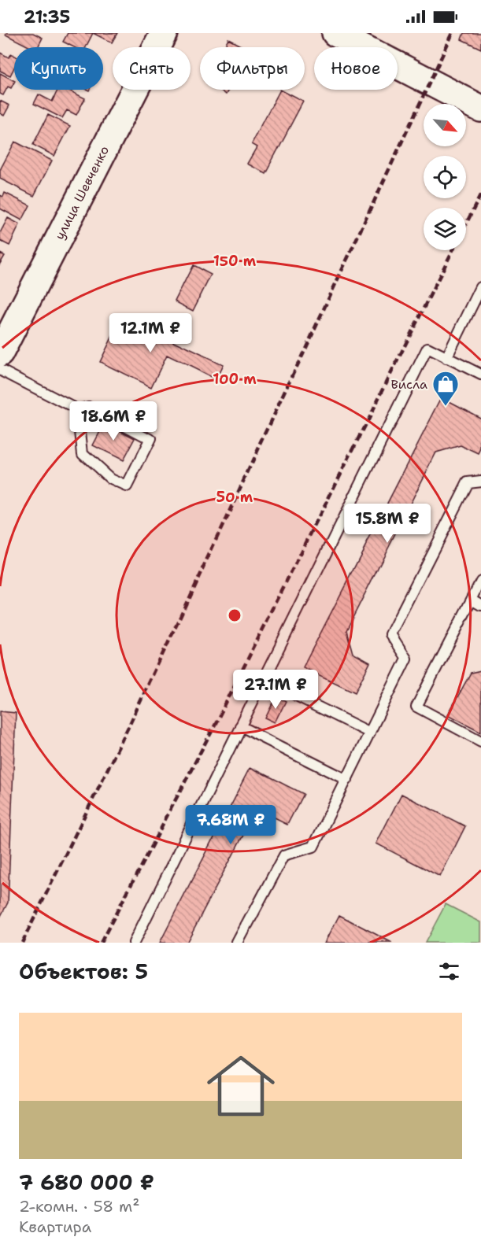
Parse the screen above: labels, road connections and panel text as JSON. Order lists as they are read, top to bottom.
{
  "streets": {
    "main road": ["улица Шевченко"]
  },
  "places": {
    "shop": ["Висла"]
  },
  "north": "bottom right",
  "page": {
    "status": "21:35",
    "chip": [
      "Купить",
      "Снять",
      "Фильтры",
      "Новое"
    ],
    "price": [
      "12.1M ₽",
      "18.6M ₽",
      "15.8M ₽",
      "27.1M ₽",
      "7.68M ₽"
    ],
    "heading": "Объектов: 5",
    "list": [
      {
        "name": "7 680 000 ₽",
        "note": "2-комн. · 58 m² · Квартира"
      }
    ]
  },
  "rings": ["150 m", "100 m", "50 m"]
}
